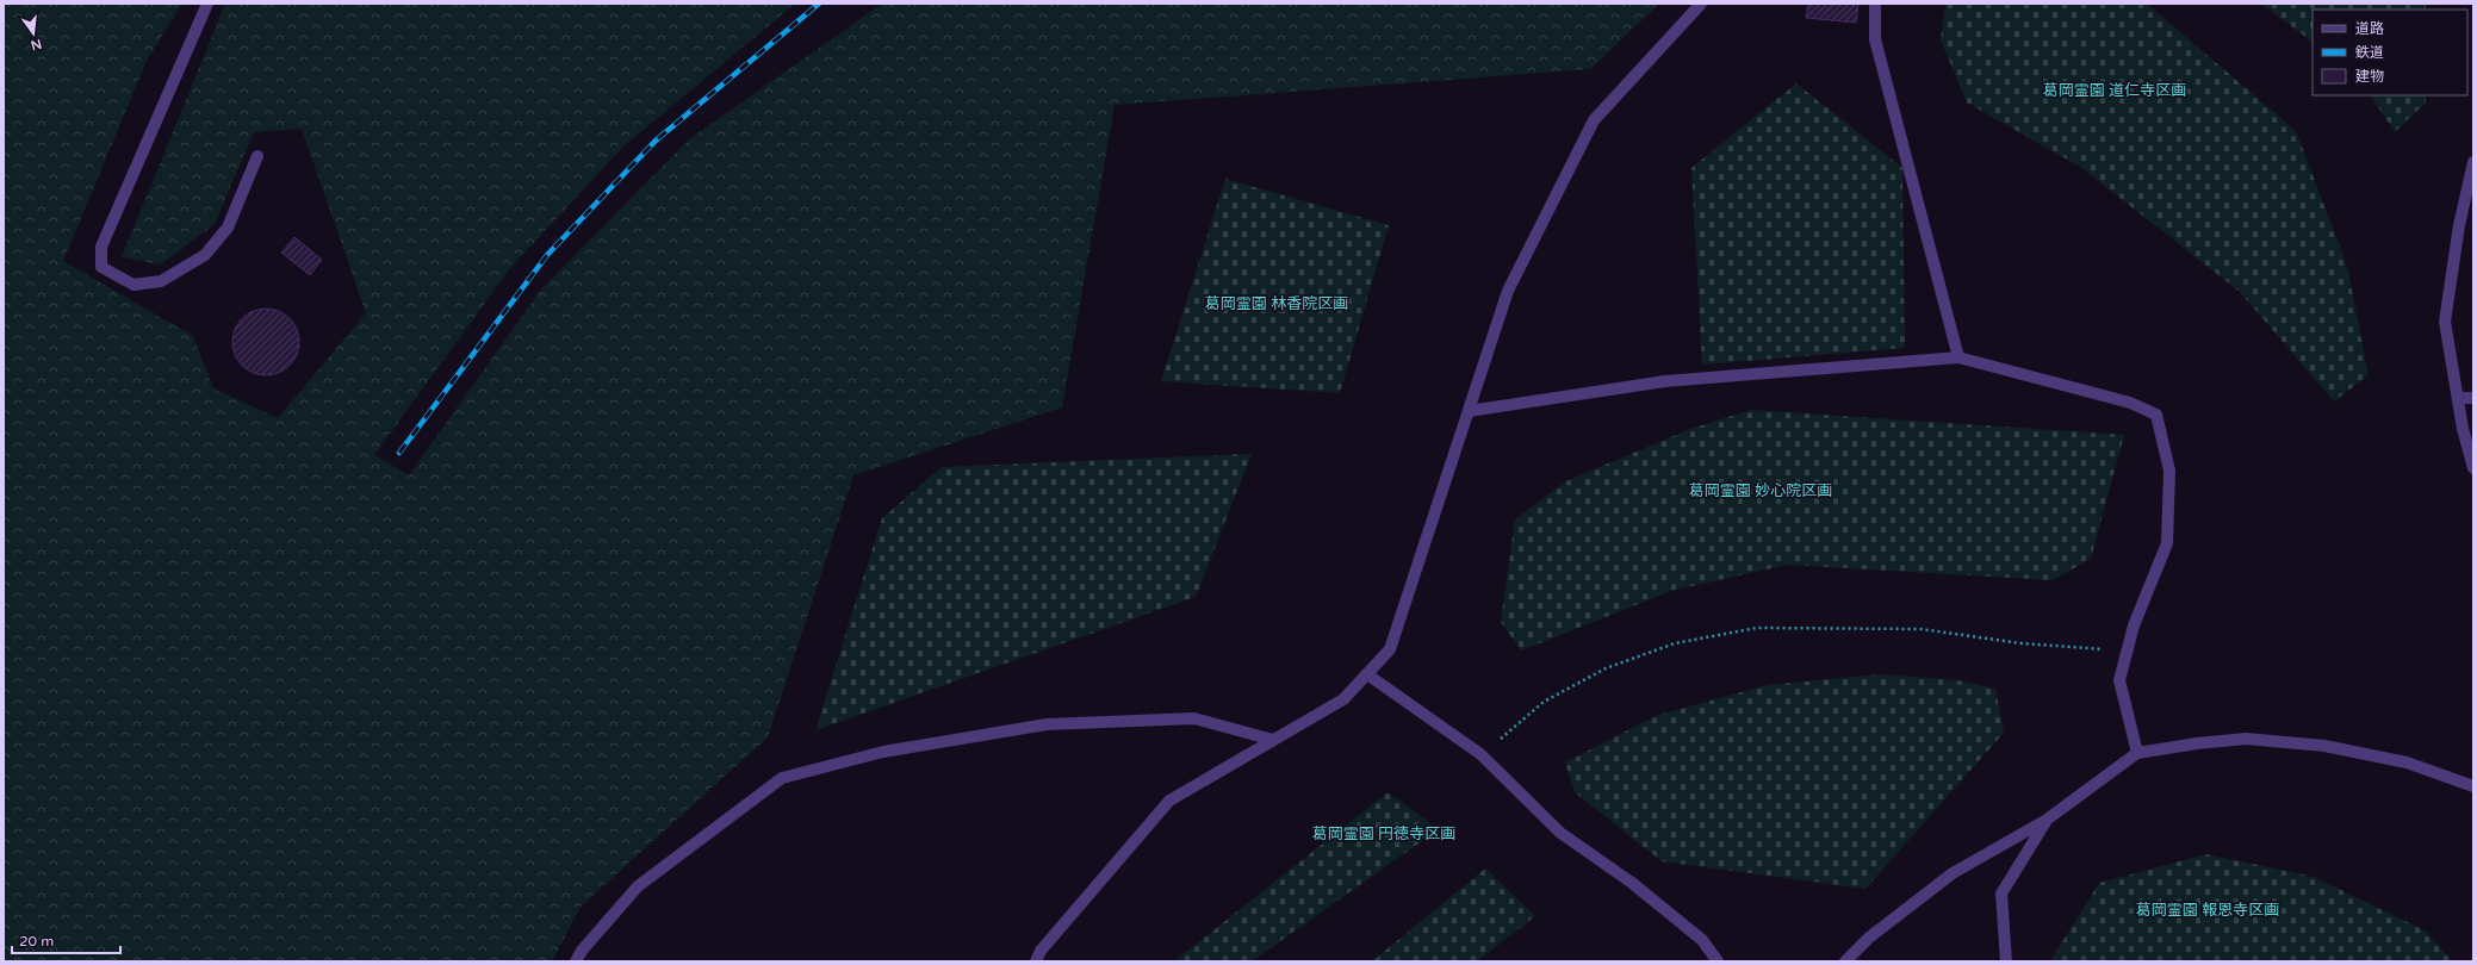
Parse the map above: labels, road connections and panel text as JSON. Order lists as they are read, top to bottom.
{
  "parks": [
    "葛岡霊園 道仁寺区画",
    "葛岡霊園 林香院区画",
    "葛岡霊園 妙心院区画",
    "葛岡霊園 円徳寺区画",
    "葛岡霊園 報恩寺区画"
  ],
  "legend": ["道路", "鉄道", "建物"],
  "scale_bar": "20 m",
  "north": "bottom"
}
